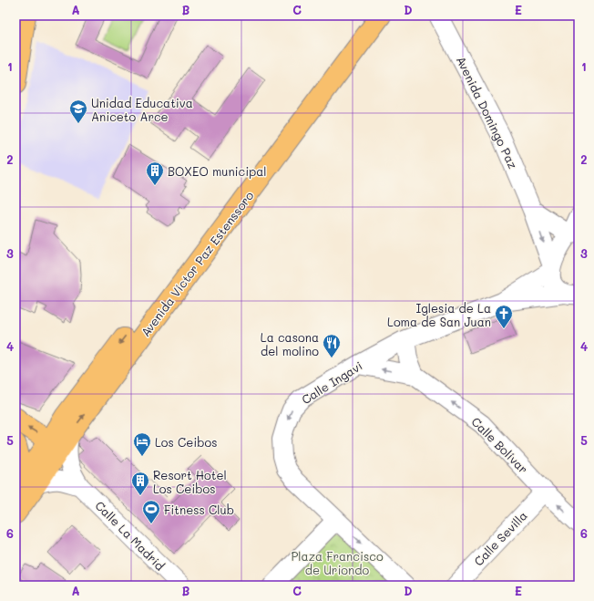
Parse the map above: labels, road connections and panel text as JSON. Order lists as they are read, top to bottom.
{
  "streets": {
    "main road": ["Avenida Víctor Paz Estenssoro"],
    "street": [
      "Avenida Domingo Paz",
      "Calle Ingavi",
      "Calle Bolívar",
      "Calle La Madrid",
      "Calle Sevilla"
    ]
  },
  "crossings": [
    ["Avenida Domingo Paz", "Calle Ingavi"],
    ["Avenida Víctor Paz Estenssoro", "Calle La Madrid"],
    ["Calle Bolívar", "Calle Sevilla"]
  ],
  "one_way": ["Calle Bolívar"],
  "parks": ["Plaza Francisco de Uriondo"],
  "places": {
    "school or university": ["Unidad Educativa Aniceto Arce"],
    "building": ["BOXEO municipal", "Resort Hotel Los Ceibos"],
    "church": ["Iglesia de La Loma de San Juan"],
    "restaurant": ["La casona del molino"],
    "hotel": ["Los Ceibos"],
    "sports": ["Fitness Club"]
  },
  "grid": {
    "columns": [
      "A",
      "B",
      "C",
      "D",
      "E"
    ],
    "rows": [
      "1",
      "2",
      "3",
      "4",
      "5",
      "6"
    ]
  }
}
